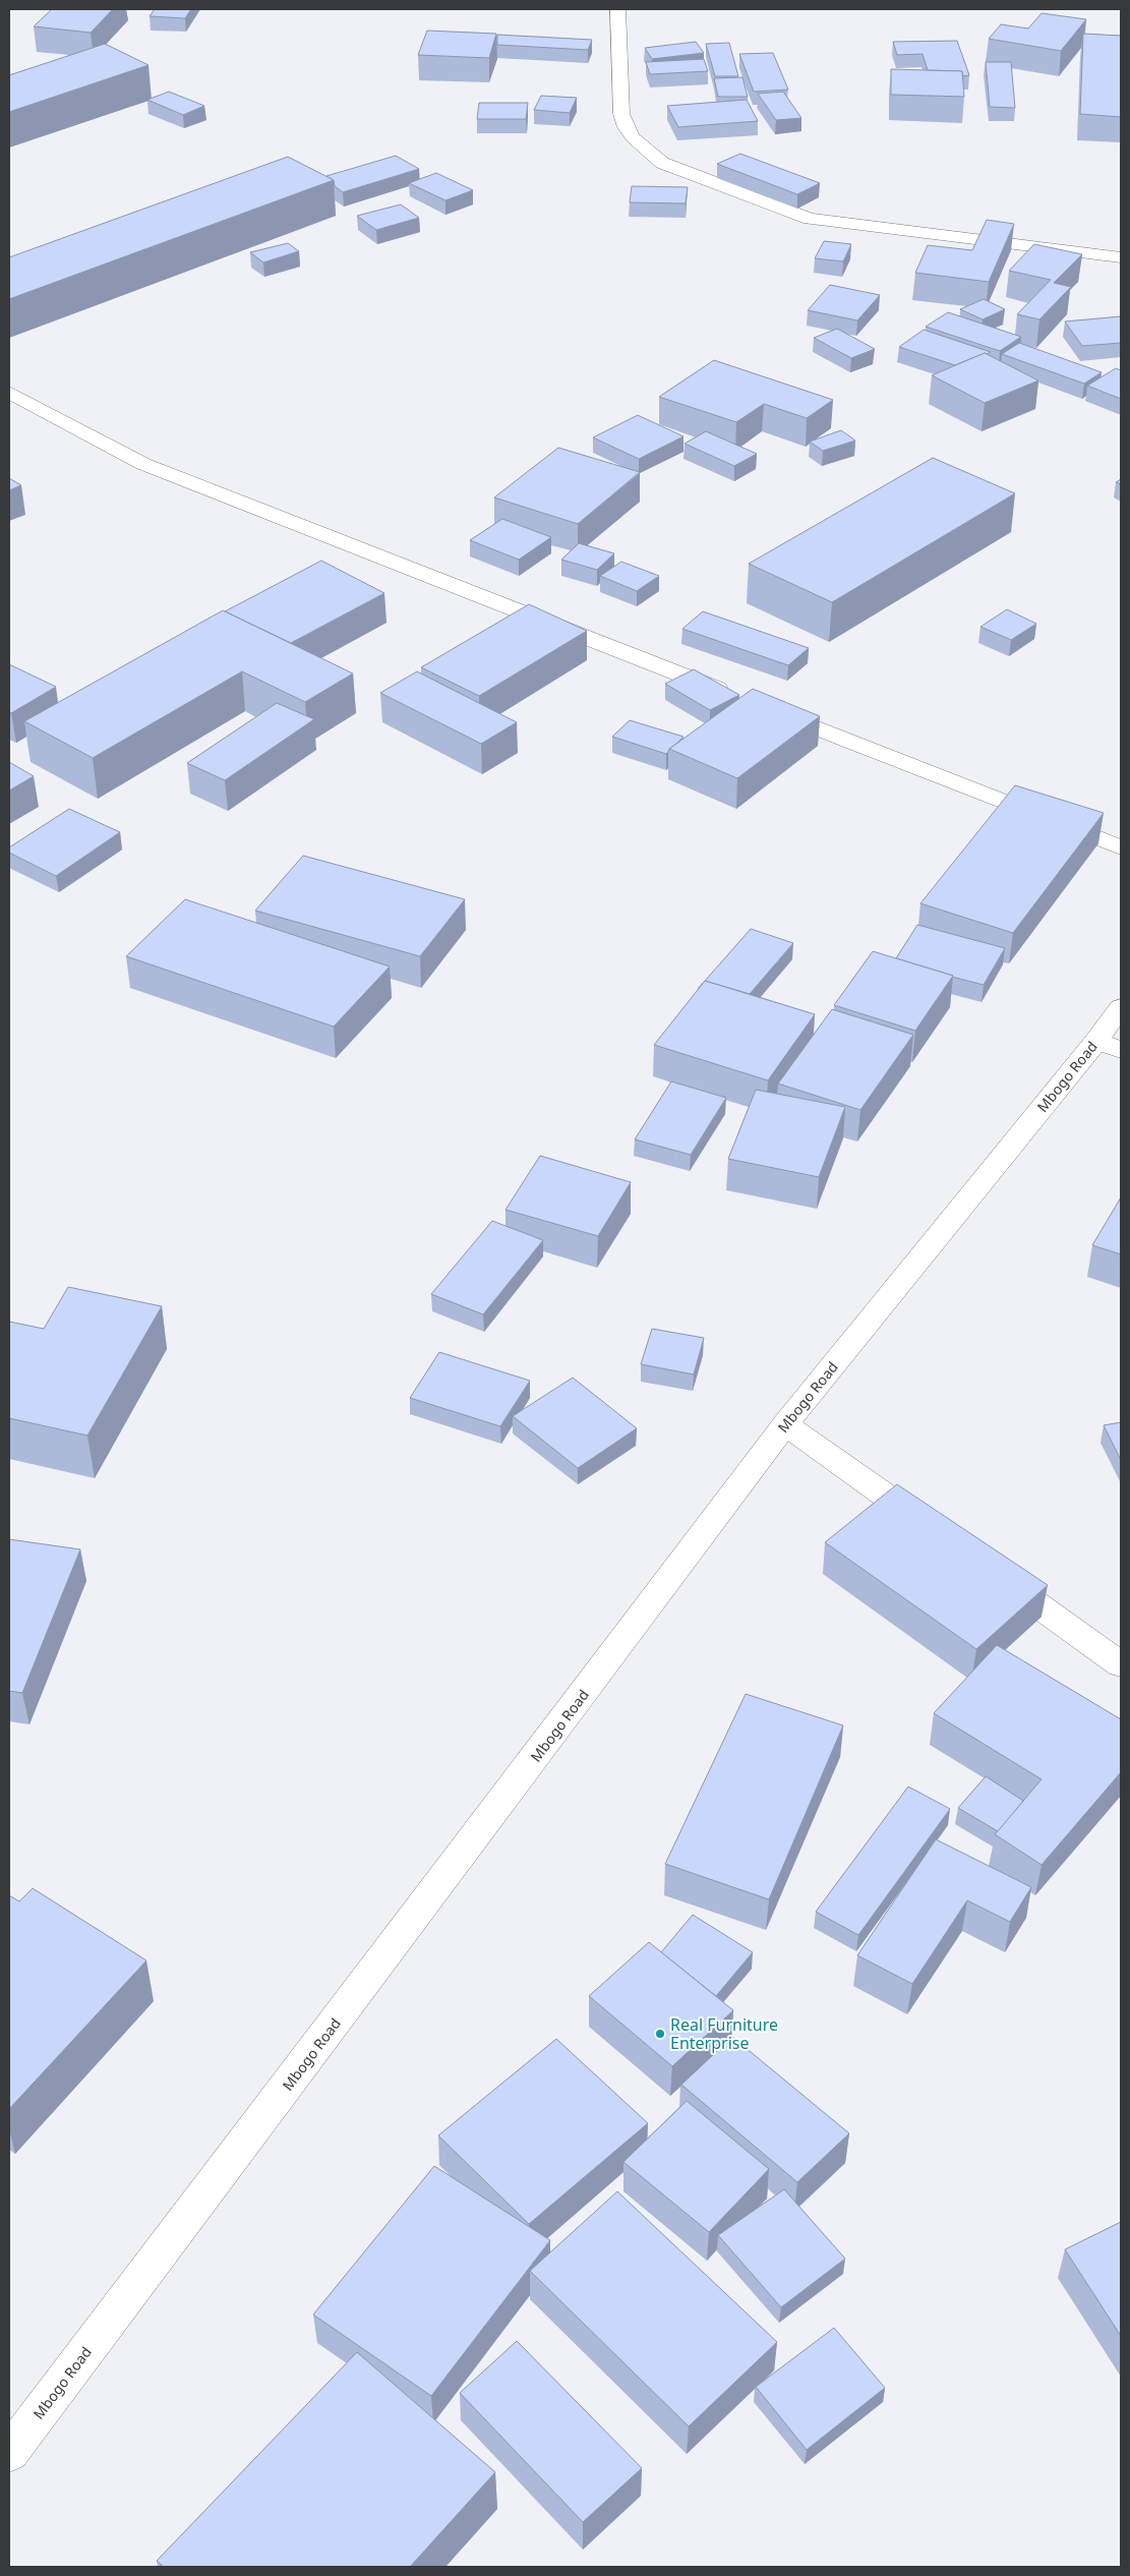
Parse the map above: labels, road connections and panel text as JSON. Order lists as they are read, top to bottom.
{
  "streets": {
    "street": ["Mbogo Road"]
  },
  "places": ["Real Furniture Enterprise"]
}
